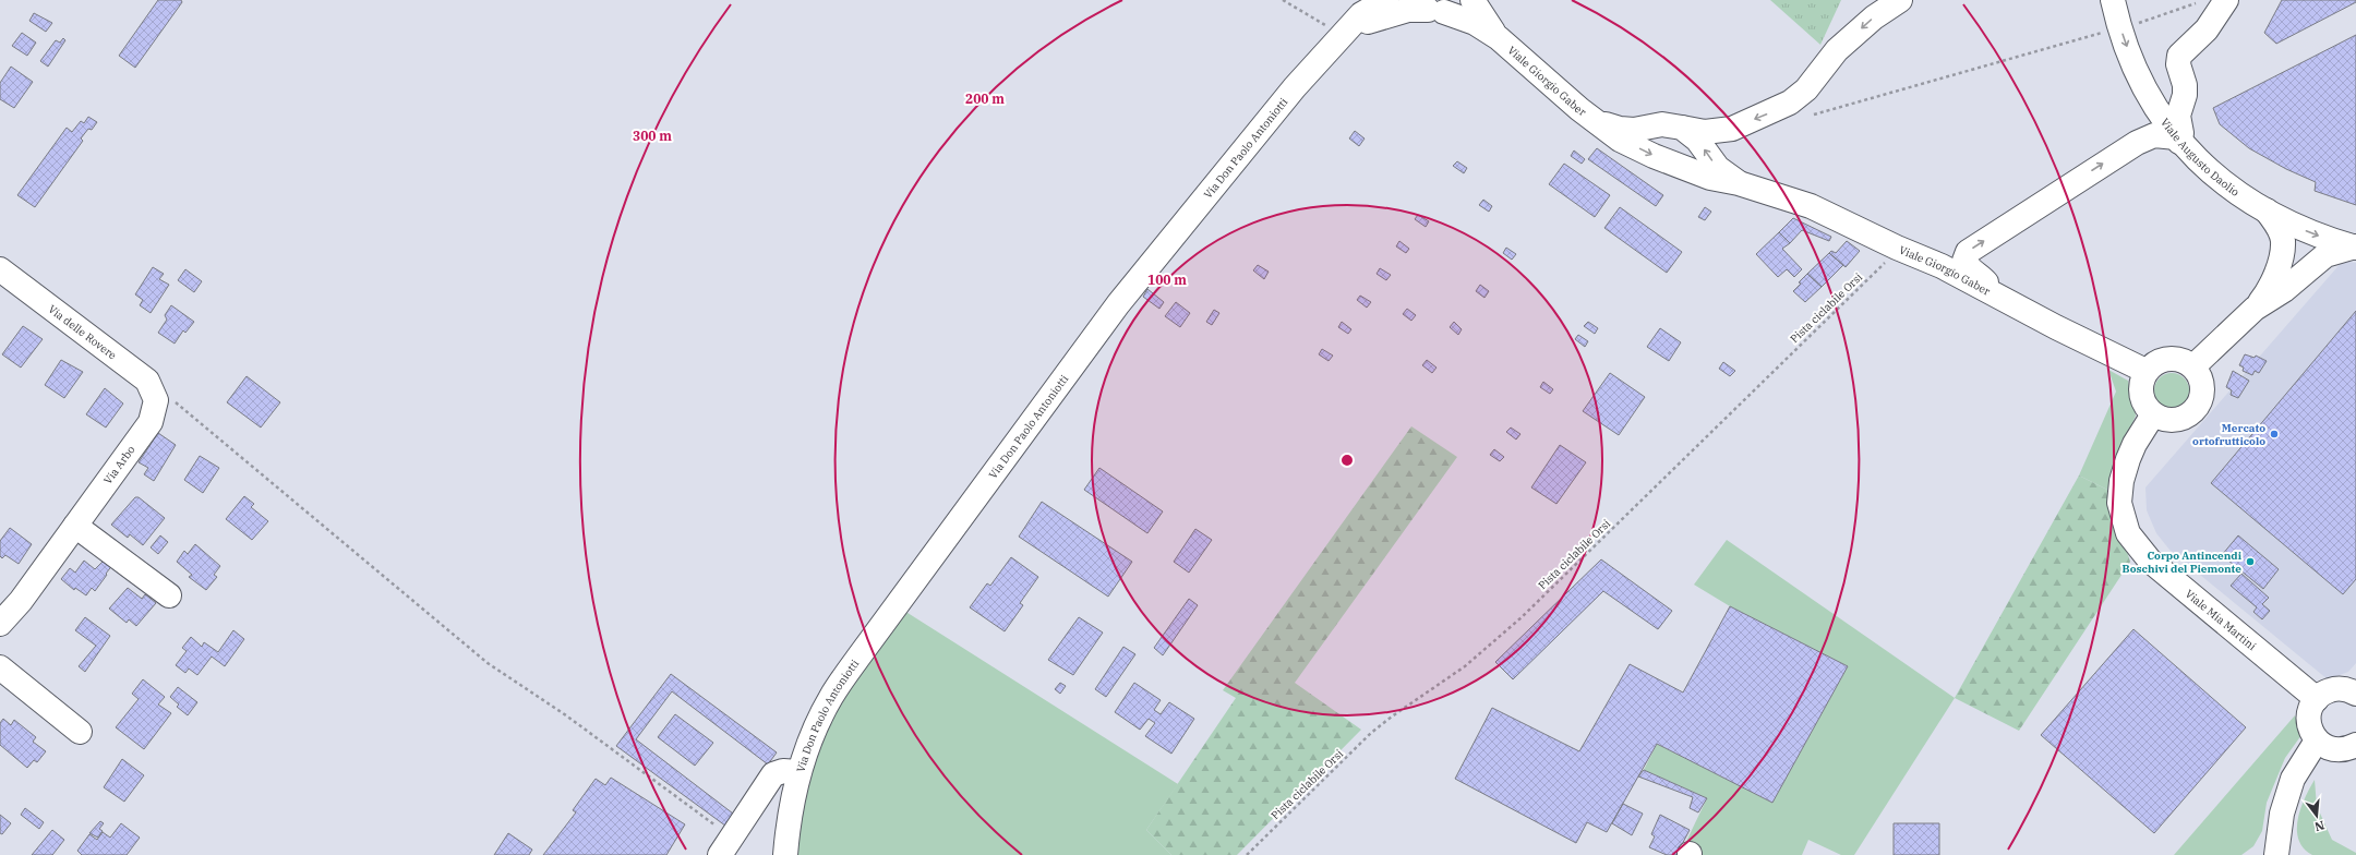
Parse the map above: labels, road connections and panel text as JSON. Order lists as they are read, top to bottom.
{
  "streets": {
    "street": [
      "Viale Giorgio Gaber",
      "Via Don Paolo Antoniotti",
      "Viale Augusto Daolio",
      "Via delle Rovere",
      "Via Arbo",
      "Viale Mia Martini"
    ],
    "path": ["Pista ciclabile Orsi"]
  },
  "crossings": [
    ["Viale Giorgio Gaber", "Via Don Paolo Antoniotti"],
    ["Viale Giorgio Gaber", "Pista ciclabile Orsi"],
    ["Viale Giorgio Gaber", "Viale Mia Martini"],
    ["Via delle Rovere", "Via Arbo"]
  ],
  "one_way": ["Viale Augusto Daolio"],
  "places": ["Mercato ortofrutticolo", "Corpo Antincendi Boschivi del Piemonte"],
  "north": "bottom",
  "rings": ["200 m", "300 m", "100 m"]
}
